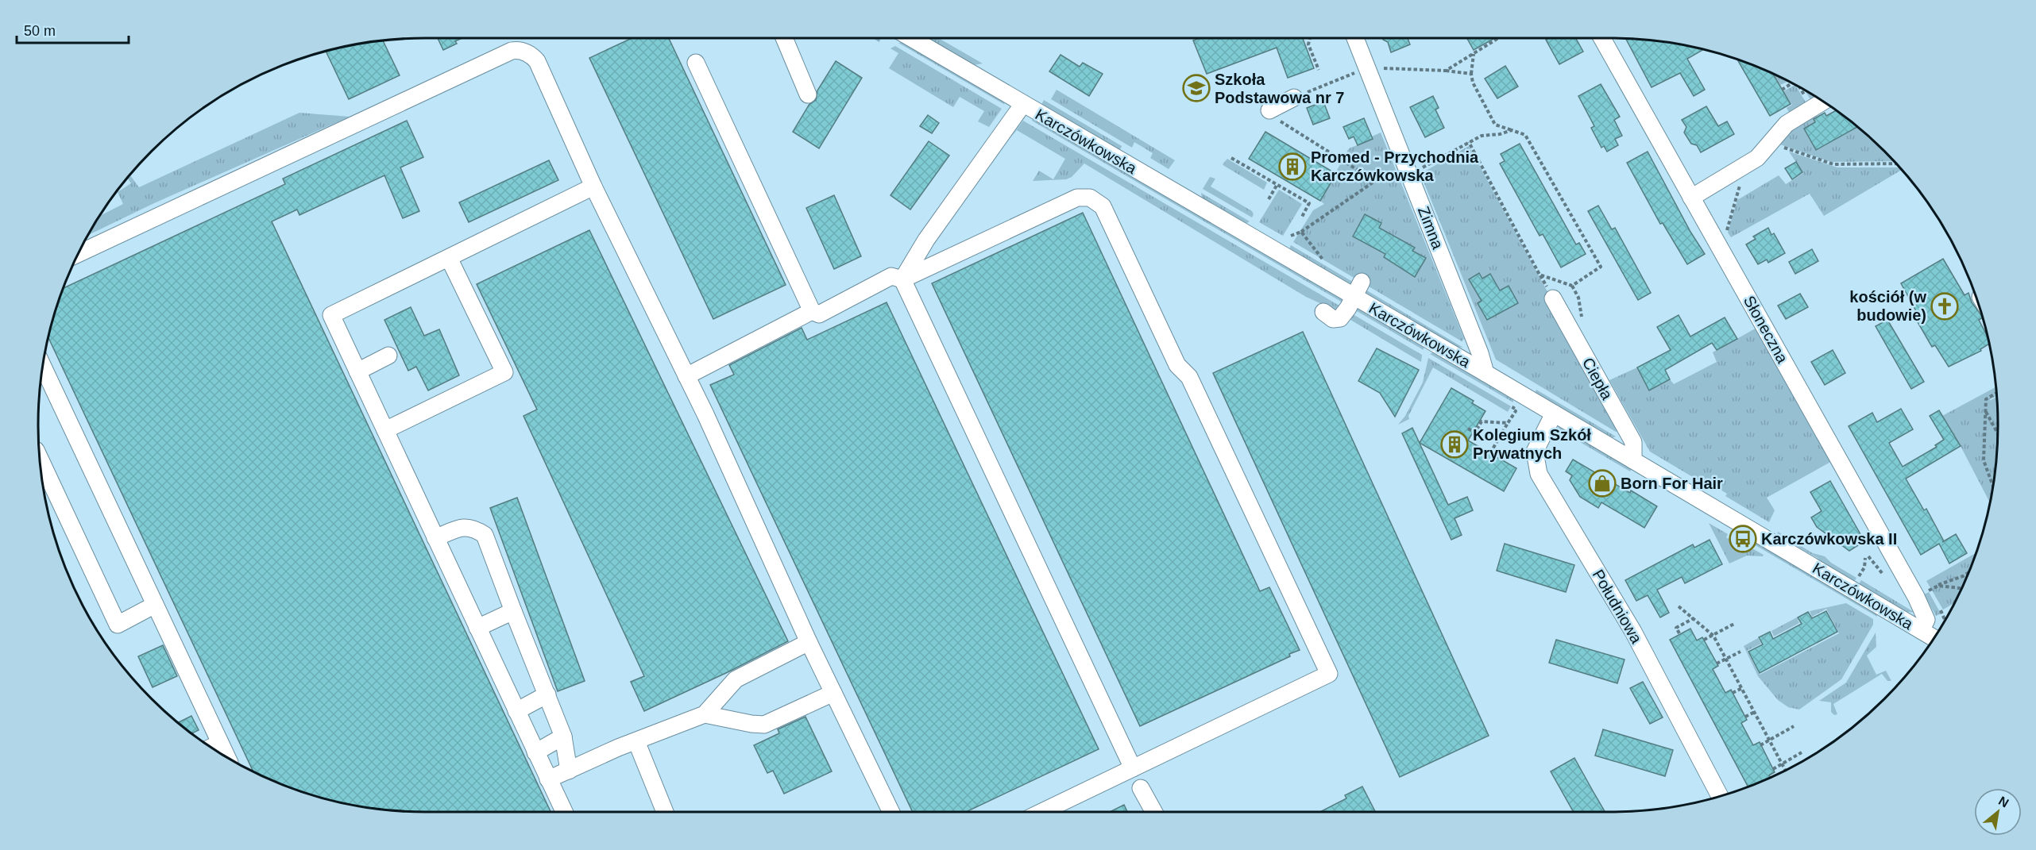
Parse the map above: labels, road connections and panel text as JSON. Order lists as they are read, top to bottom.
{
  "streets": {
    "street": [
      "Karczówkowska",
      "Zimna",
      "Słoneczna",
      "Ciepła",
      "Południowa"
    ]
  },
  "crossings": [
    ["Karczówkowska", "Zimna"],
    ["Karczówkowska", "Słoneczna"],
    ["Karczówkowska", "Ciepła"],
    ["Karczówkowska", "Południowa"]
  ],
  "places": {
    "school or university": ["Szkoła Podstawowa nr 7"],
    "building": ["Promed - Przychodnia Karczówkowska", "Kolegium Szkół Prywatnych"],
    "church": ["kościół (w budowie)"],
    "shop": ["Born For Hair"],
    "bus stop": ["Karczówkowska II"]
  },
  "scale_bar": "50 m",
  "north": "top right"
}
